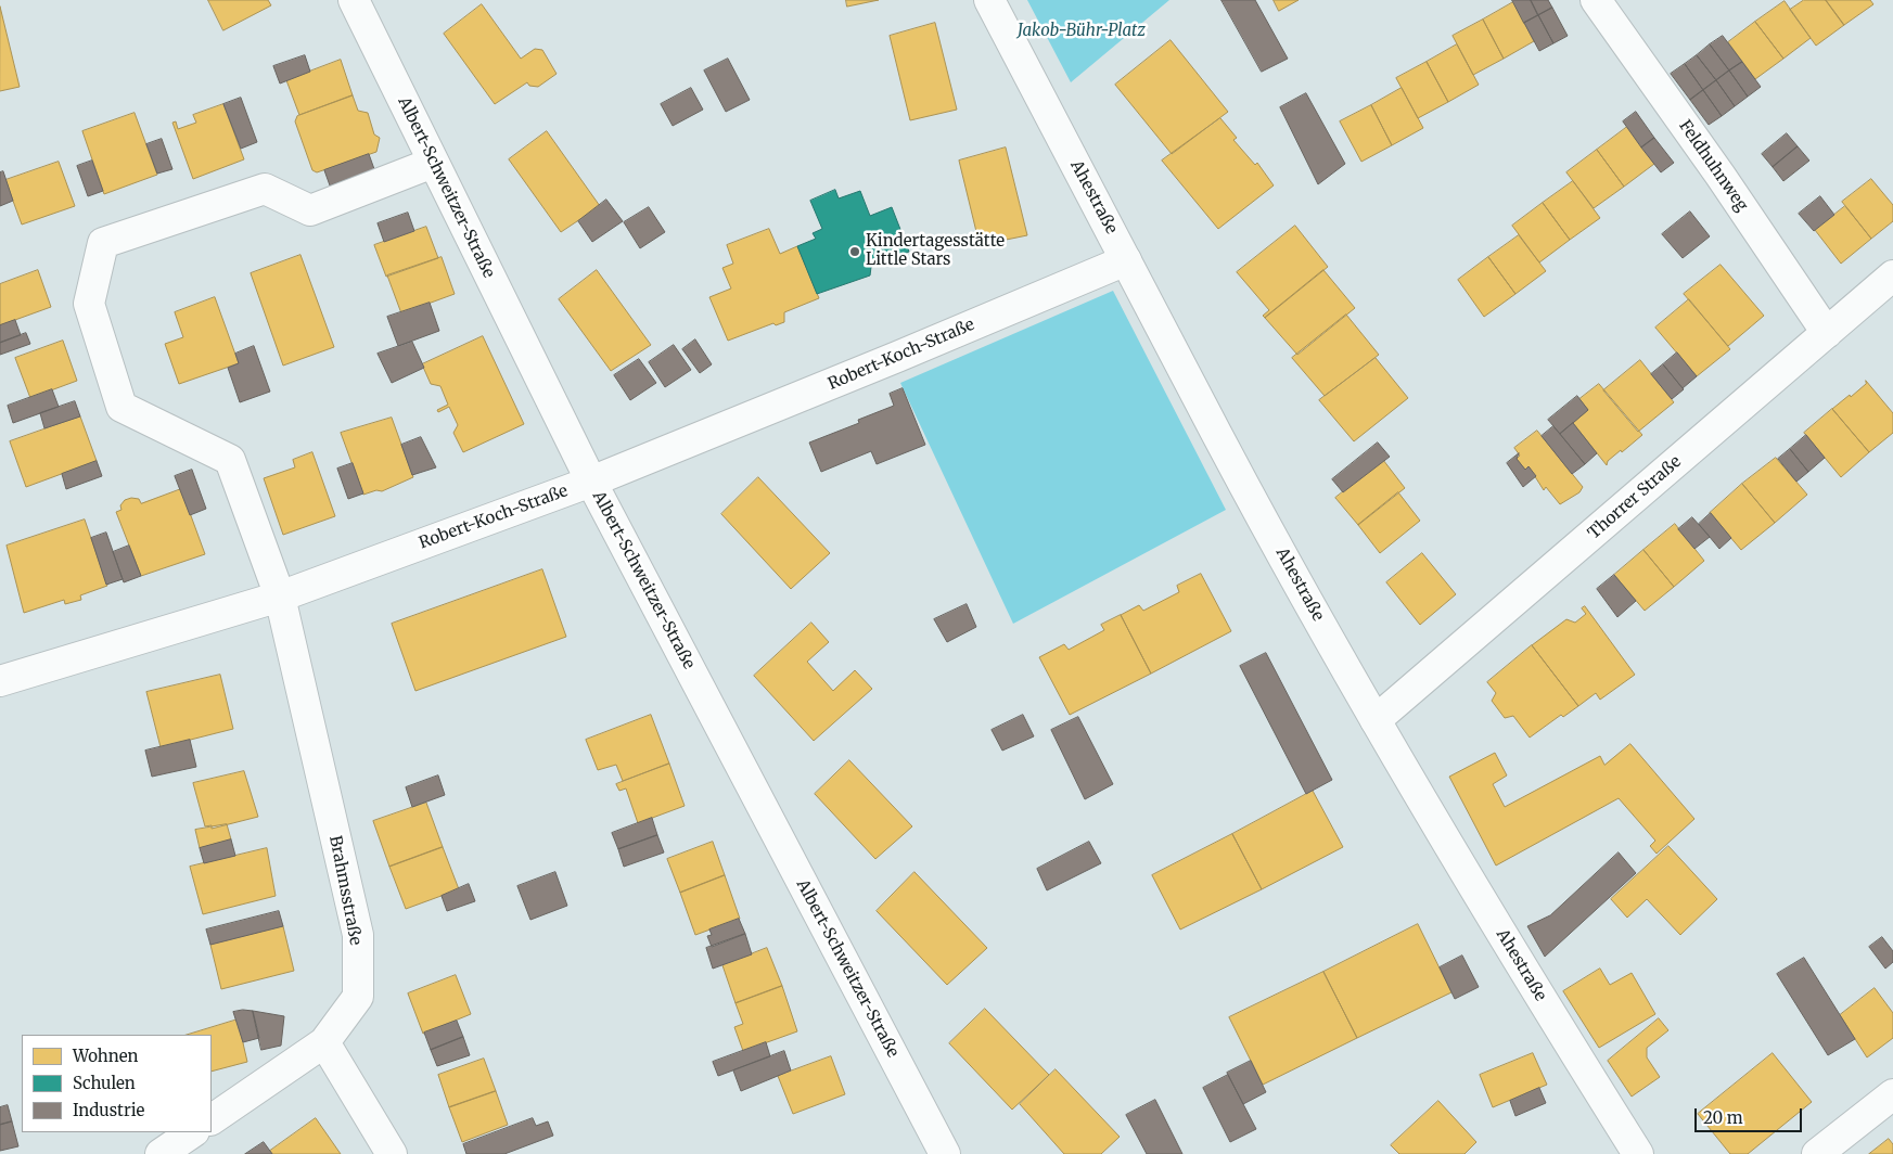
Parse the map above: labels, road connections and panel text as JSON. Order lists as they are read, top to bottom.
{
  "streets": {
    "street": [
      "Feldhuhnweg",
      "Albert-Schweitzer-Straße",
      "Ahestraße",
      "Robert-Koch-Straße",
      "Thorrer Straße",
      "Brahmsstraße"
    ]
  },
  "crossings": [
    ["Feldhuhnweg", "Thorrer Straße"],
    ["Albert-Schweitzer-Straße", "Robert-Koch-Straße"],
    ["Albert-Schweitzer-Straße", "Brahmsstraße"],
    ["Ahestraße", "Robert-Koch-Straße"],
    ["Ahestraße", "Thorrer Straße"],
    ["Robert-Koch-Straße", "Brahmsstraße"]
  ],
  "parks": ["Jakob-Bühr-Platz"],
  "places": ["Kindertagesstätte Little Stars"],
  "legend": ["Wohnen", "Schulen", "Industrie"],
  "scale_bar": "20 m"
}
